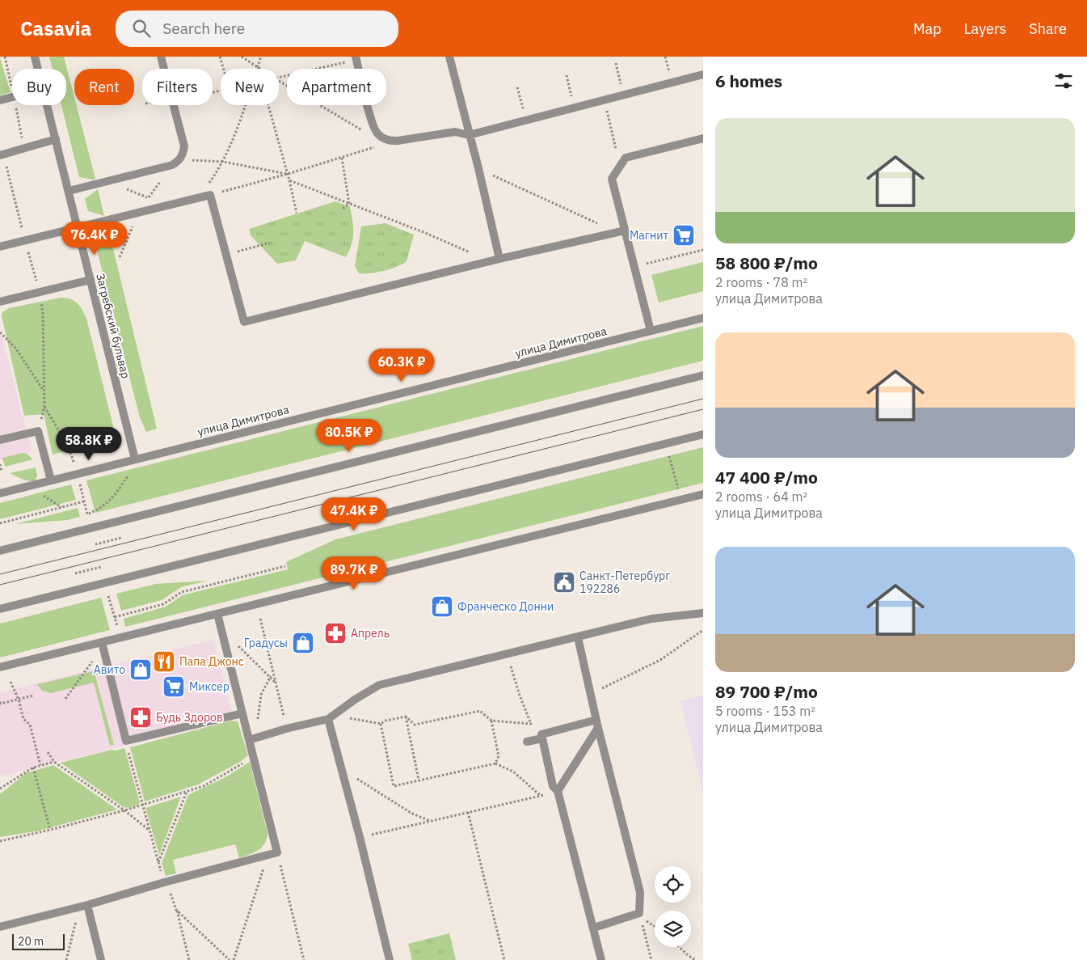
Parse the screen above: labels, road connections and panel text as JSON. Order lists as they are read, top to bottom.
{
  "streets": {
    "street": ["Загребский бульвар", "улица Димитрова"]
  },
  "crossings": [
    ["Загребский бульвар", "улица Димитрова"]
  ],
  "places": {
    "supermarket": ["Магнит", "Миксер"],
    "public building": ["Санкт-Петербург 192286"],
    "shop": ["Франческо Донни", "Градусы", "Авито"],
    "pharmacy": ["Апрель", "Будь Здоров"],
    "restaurant": ["Папа Джонс"]
  },
  "scale_bar": "20 m",
  "page": {
    "header": "Casavia",
    "search": "Search here",
    "nav": ["Map", "Layers", "Share"],
    "heading": "6 homes",
    "chip": [
      "Buy",
      "Rent",
      "Filters",
      "New",
      "Apartment"
    ],
    "list": [
      {
        "name": "58 800 ₽/mo",
        "note": "2 rooms · 78 m² · улица Димитрова"
      },
      {
        "name": "47 400 ₽/mo",
        "note": "2 rooms · 64 m² · улица Димитрова"
      },
      {
        "name": "89 700 ₽/mo",
        "note": "5 rooms · 153 m² · улица Димитрова"
      }
    ],
    "price": [
      "76.4K ₽",
      "60.3K ₽",
      "80.5K ₽",
      "58.8K ₽",
      "47.4K ₽",
      "89.7K ₽"
    ],
    "scale": "20 m"
  }
}
